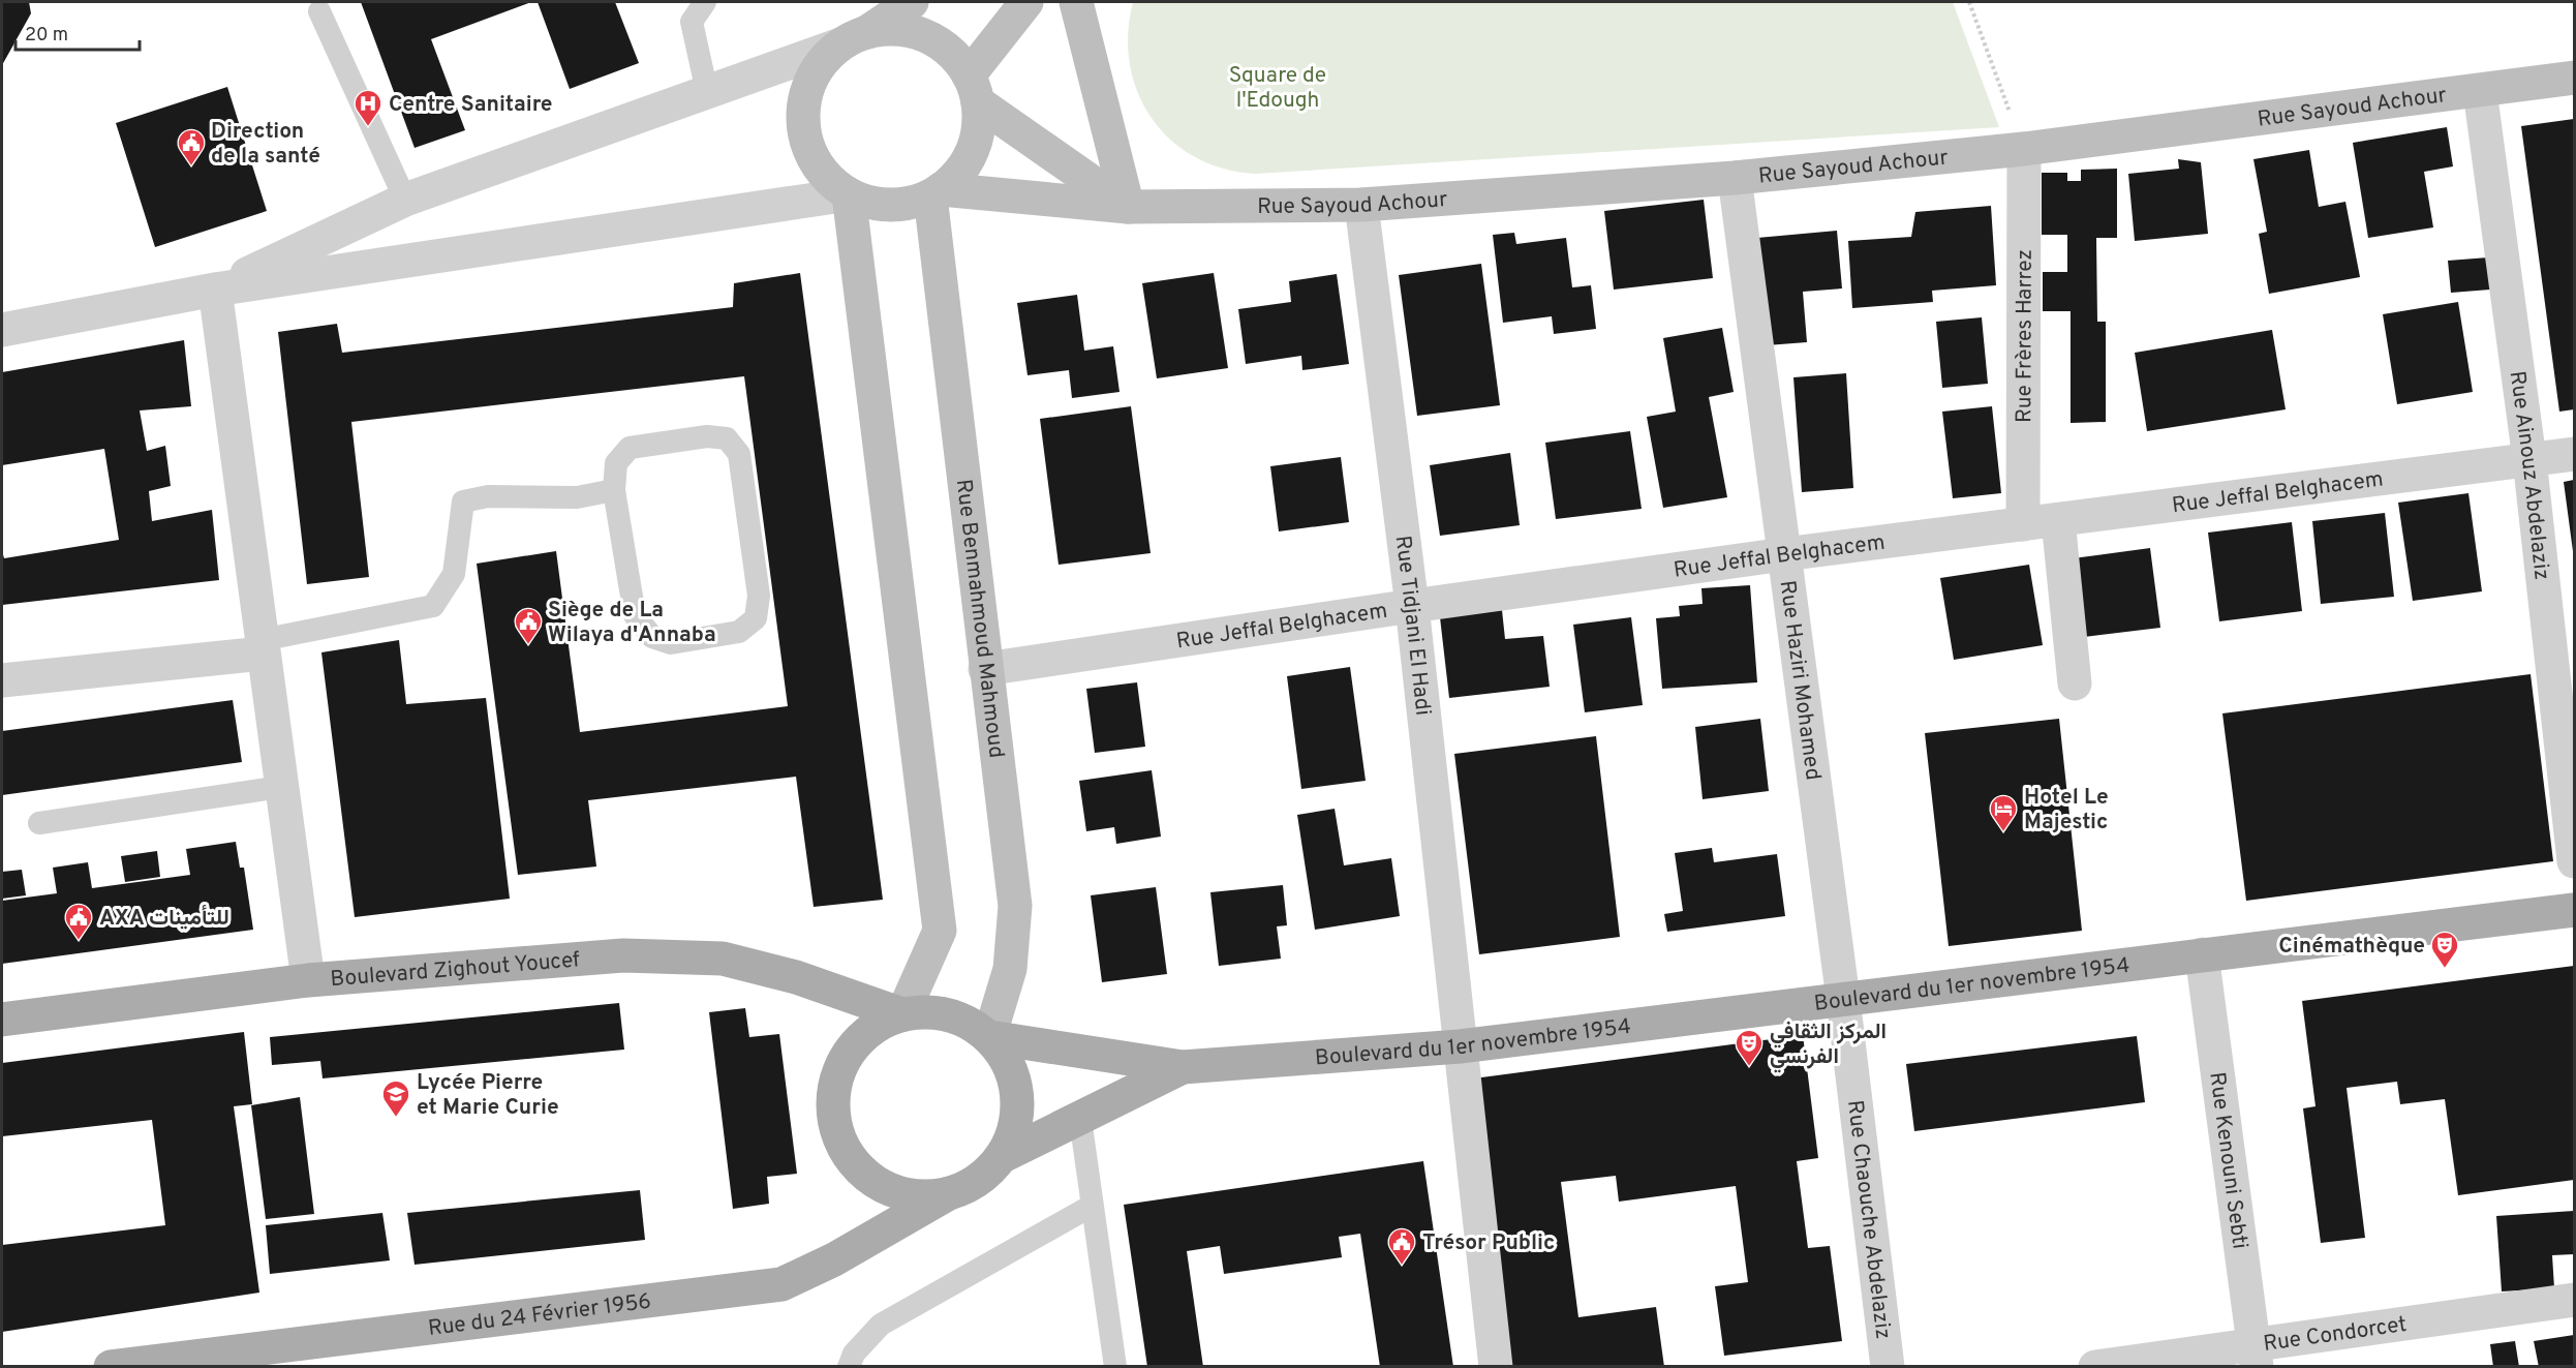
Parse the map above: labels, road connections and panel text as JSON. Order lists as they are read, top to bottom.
{
  "streets": {
    "main road": [
      "Rue Sayoud Achour",
      "Rue Benmahmoud Mahmoud",
      "Boulevard Zighout Youcef",
      "Boulevard du 1er novembre 1954",
      "Rue du 24 Février 1956"
    ],
    "street": [
      "Rue Frères Harrez",
      "Rue Ainouz Abdelaziz",
      "Rue Jeffal Belghacem",
      "Rue Tidjani El Hadi",
      "Rue Haziri Mohamed",
      "Rue Kenouni Sebti",
      "Rue Chaouche Abdelaziz",
      "Rue Condorcet"
    ]
  },
  "crossings": [
    ["Rue Sayoud Achour", "Rue Frères Harrez"],
    ["Rue Sayoud Achour", "Rue Ainouz Abdelaziz"],
    ["Rue Sayoud Achour", "Rue Benmahmoud Mahmoud"],
    ["Rue Sayoud Achour", "Rue Tidjani El Hadi"],
    ["Rue Sayoud Achour", "Rue Haziri Mohamed"],
    ["Rue Frères Harrez", "Rue Jeffal Belghacem"],
    ["Rue Ainouz Abdelaziz", "Rue Jeffal Belghacem"],
    ["Rue Jeffal Belghacem", "Rue Benmahmoud Mahmoud"],
    ["Rue Jeffal Belghacem", "Rue Tidjani El Hadi"],
    ["Rue Jeffal Belghacem", "Rue Haziri Mohamed"],
    ["Rue Benmahmoud Mahmoud", "Boulevard Zighout Youcef"],
    ["Rue Benmahmoud Mahmoud", "Rue du 24 Février 1956"],
    ["Rue Tidjani El Hadi", "Boulevard du 1er novembre 1954"],
    ["Rue Haziri Mohamed", "Boulevard du 1er novembre 1954"],
    ["Rue Haziri Mohamed", "Rue Chaouche Abdelaziz"],
    ["Boulevard Zighout Youcef", "Rue du 24 Février 1956"],
    ["Boulevard du 1er novembre 1954", "Rue Kenouni Sebti"],
    ["Boulevard du 1er novembre 1954", "Rue Chaouche Abdelaziz"],
    ["Rue Kenouni Sebti", "Rue Condorcet"]
  ],
  "parks": ["Square de l'Edough"],
  "places": {
    "hospital": ["Centre Sanitaire"],
    "public building": [
      "Direction de la santé",
      "Siège de La Wilaya d'Annaba",
      "AXA للتأمينات",
      "Trésor Public"
    ],
    "hotel": ["Hotel Le Majestic"],
    "theatre": ["Cinémathèque", "المركز الثقافي الفرنسي"],
    "school or university": ["Lycée Pierre et Marie Curie"]
  },
  "scale_bar": "20 m"
}
